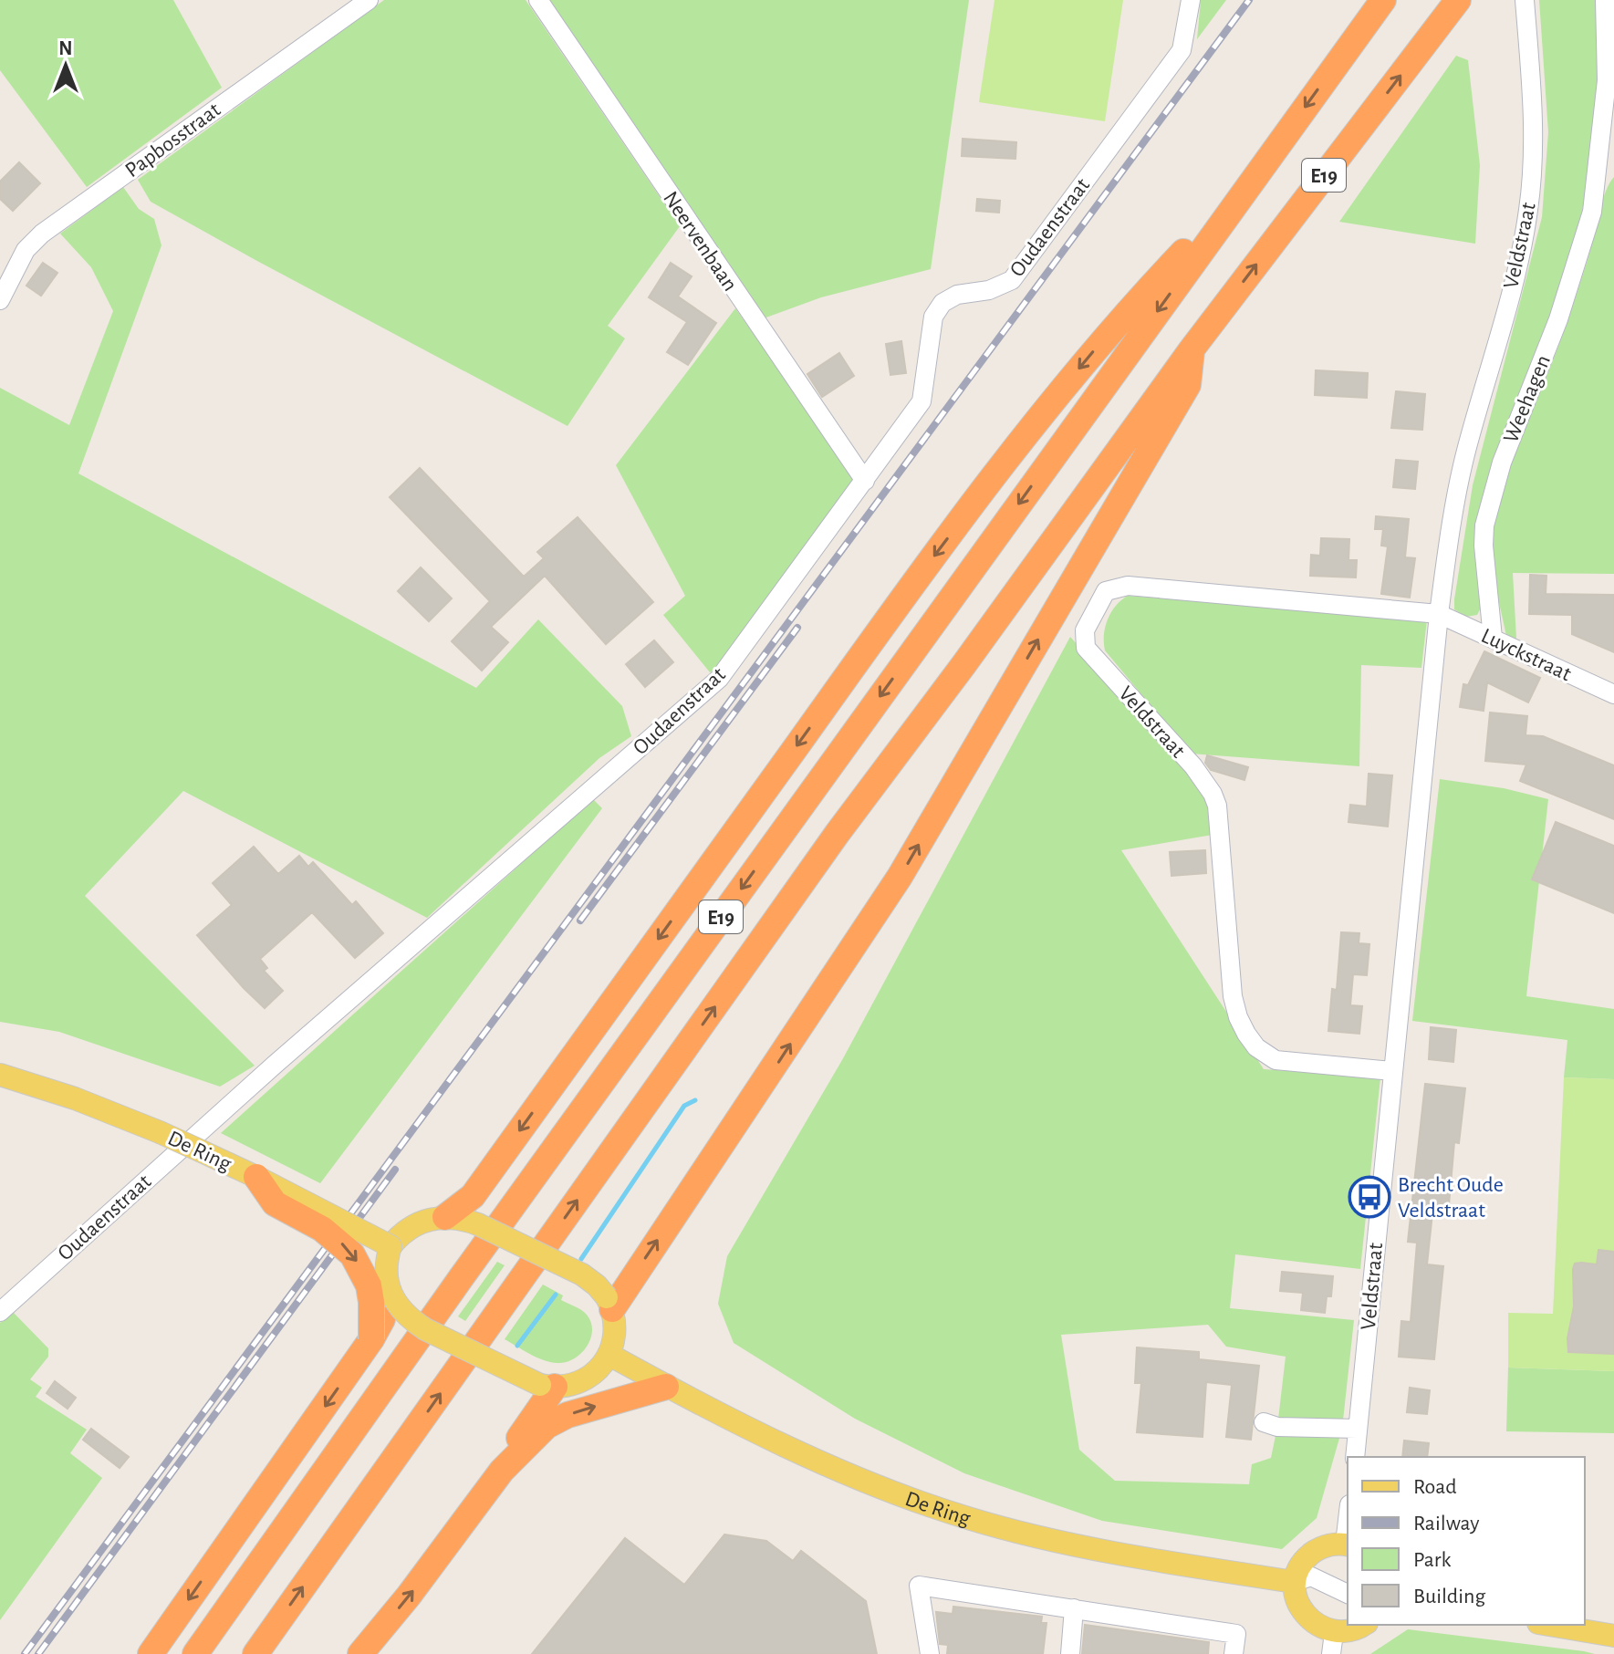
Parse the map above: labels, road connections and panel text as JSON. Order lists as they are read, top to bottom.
{
  "streets": {
    "highway": ["E19"],
    "main road": ["De Ring"],
    "street": [
      "Papbosstraat",
      "Oudaenstraat",
      "Neervenbaan",
      "Veldstraat",
      "Weehagen",
      "Luyckstraat"
    ]
  },
  "crossings": [
    ["Oudaenstraat", "Neervenbaan"],
    ["Veldstraat", "Luyckstraat"],
    ["Weehagen", "Luyckstraat"]
  ],
  "places": {
    "bus stop": ["Brecht Oude Veldstraat"]
  },
  "legend": [
    "Road",
    "Railway",
    "Park",
    "Building"
  ],
  "north": "top"
}
